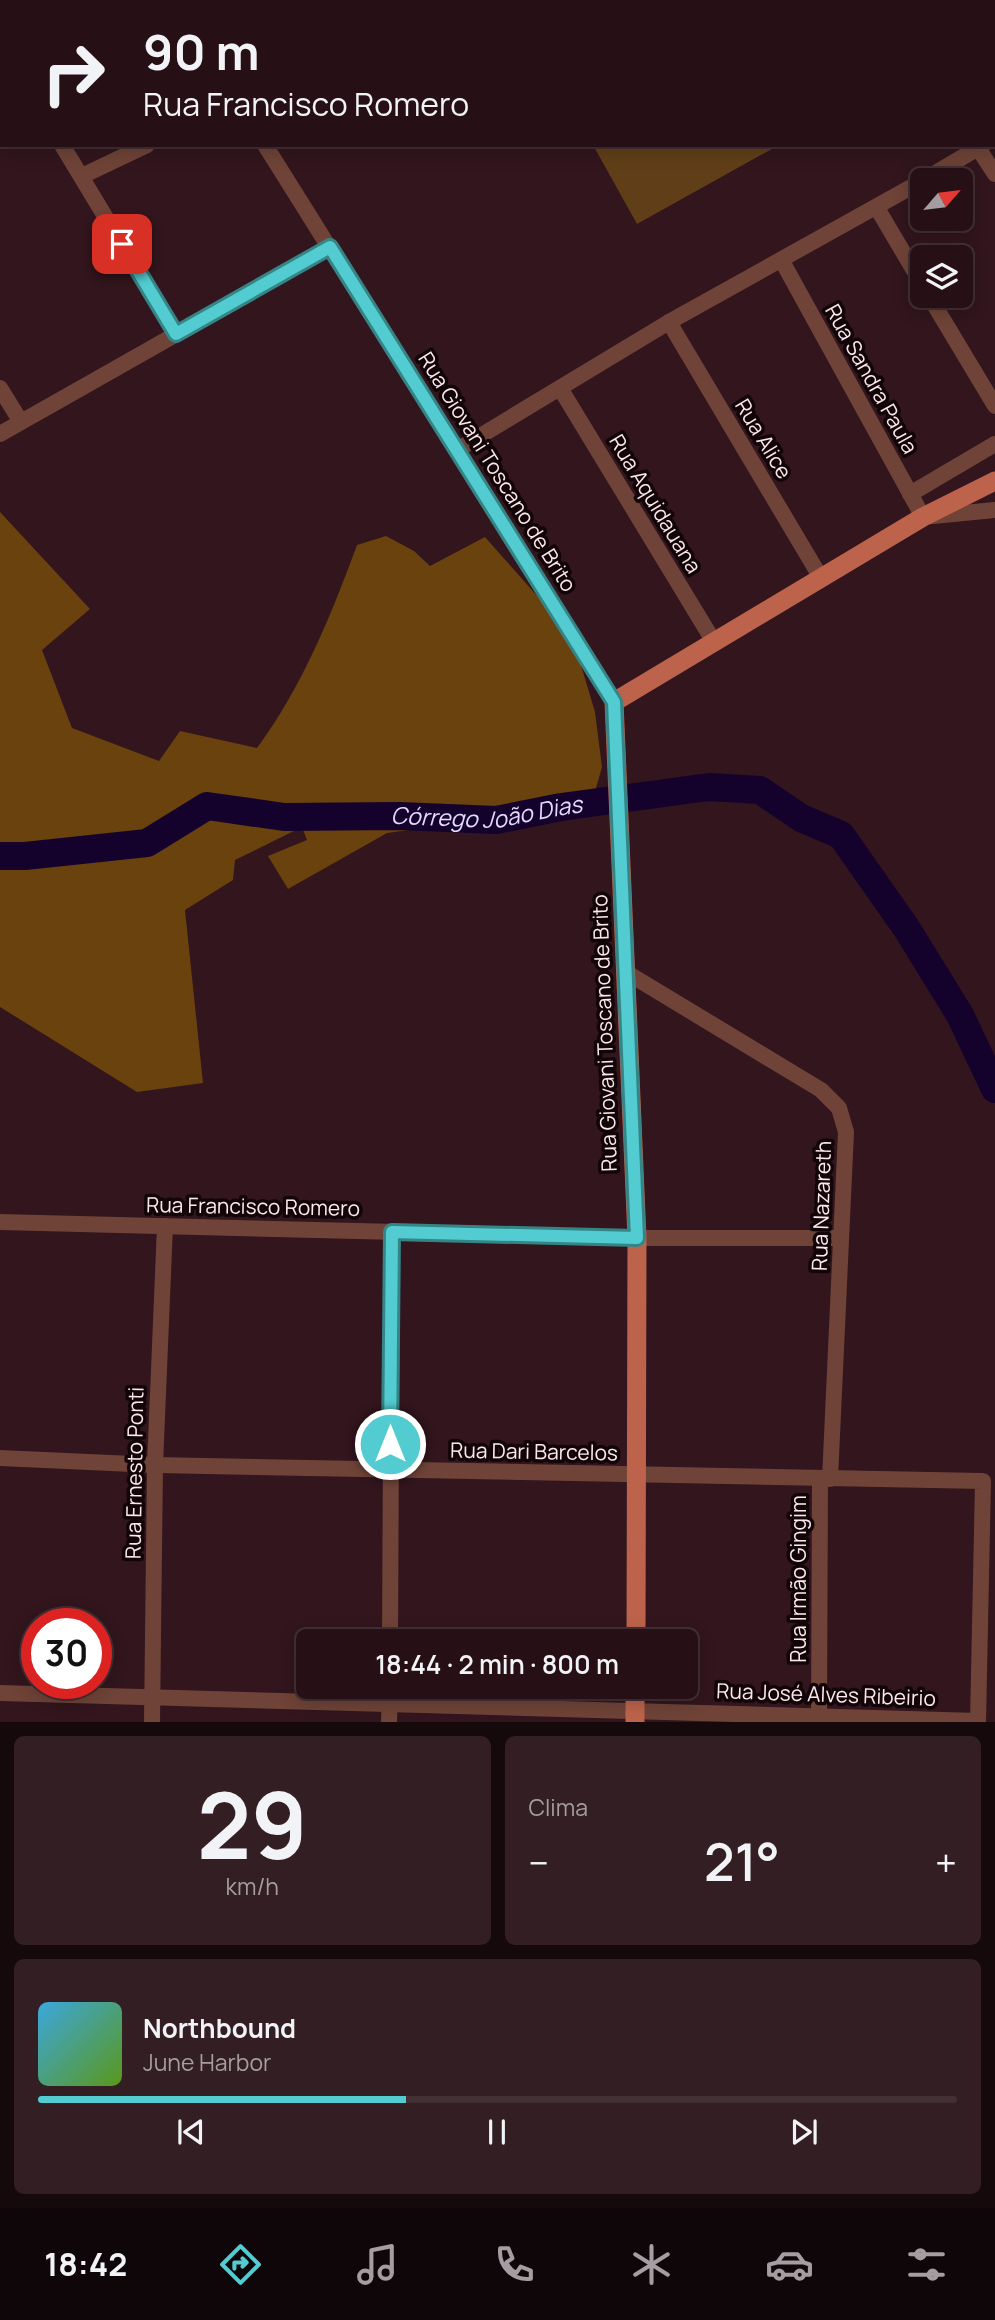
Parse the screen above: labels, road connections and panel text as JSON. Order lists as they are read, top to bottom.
{
  "streets": {
    "main road": ["Rua Giovani Toscano de Brito"],
    "street": [
      "Rua Sandra Paula",
      "Rua Alice",
      "Rua Aquidauana",
      "Rua Nazareth",
      "Rua Francisco Romero",
      "Rua Dari Barcelos",
      "Rua Ernesto Ponti",
      "Rua Irmão Gingim",
      "Rua José Alves Ribeirio"
    ]
  },
  "crossings": [
    ["Rua Giovani Toscano de Brito", "Rua Nazareth"],
    ["Rua Giovani Toscano de Brito", "Rua Francisco Romero"],
    ["Rua Giovani Toscano de Brito", "Rua Dari Barcelos"],
    ["Rua Nazareth", "Rua Francisco Romero"],
    ["Rua Nazareth", "Rua Dari Barcelos"],
    ["Rua Nazareth", "Rua Irmão Gingim"],
    ["Rua Francisco Romero", "Rua Ernesto Ponti"],
    ["Rua Dari Barcelos", "Rua Ernesto Ponti"],
    ["Rua Dari Barcelos", "Rua Irmão Gingim"],
    ["Rua Ernesto Ponti", "Rua José Alves Ribeirio"],
    ["Rua Irmão Gingim", "Rua José Alves Ribeirio"]
  ],
  "water": ["Córrego João Dias"],
  "north": "top right",
  "page": {
    "turn": ["90 m", "Rua Francisco Romero"],
    "limit": "30",
    "trip": "18:44 · 2 min · 800 m",
    "tile": [
      ["29", "km/h"],
      "Clima"
    ],
    "heat": ["−", "21°", "+"],
    "song": ["Northbound", "June Harbor"],
    "tabs": "18:42"
  }
}
